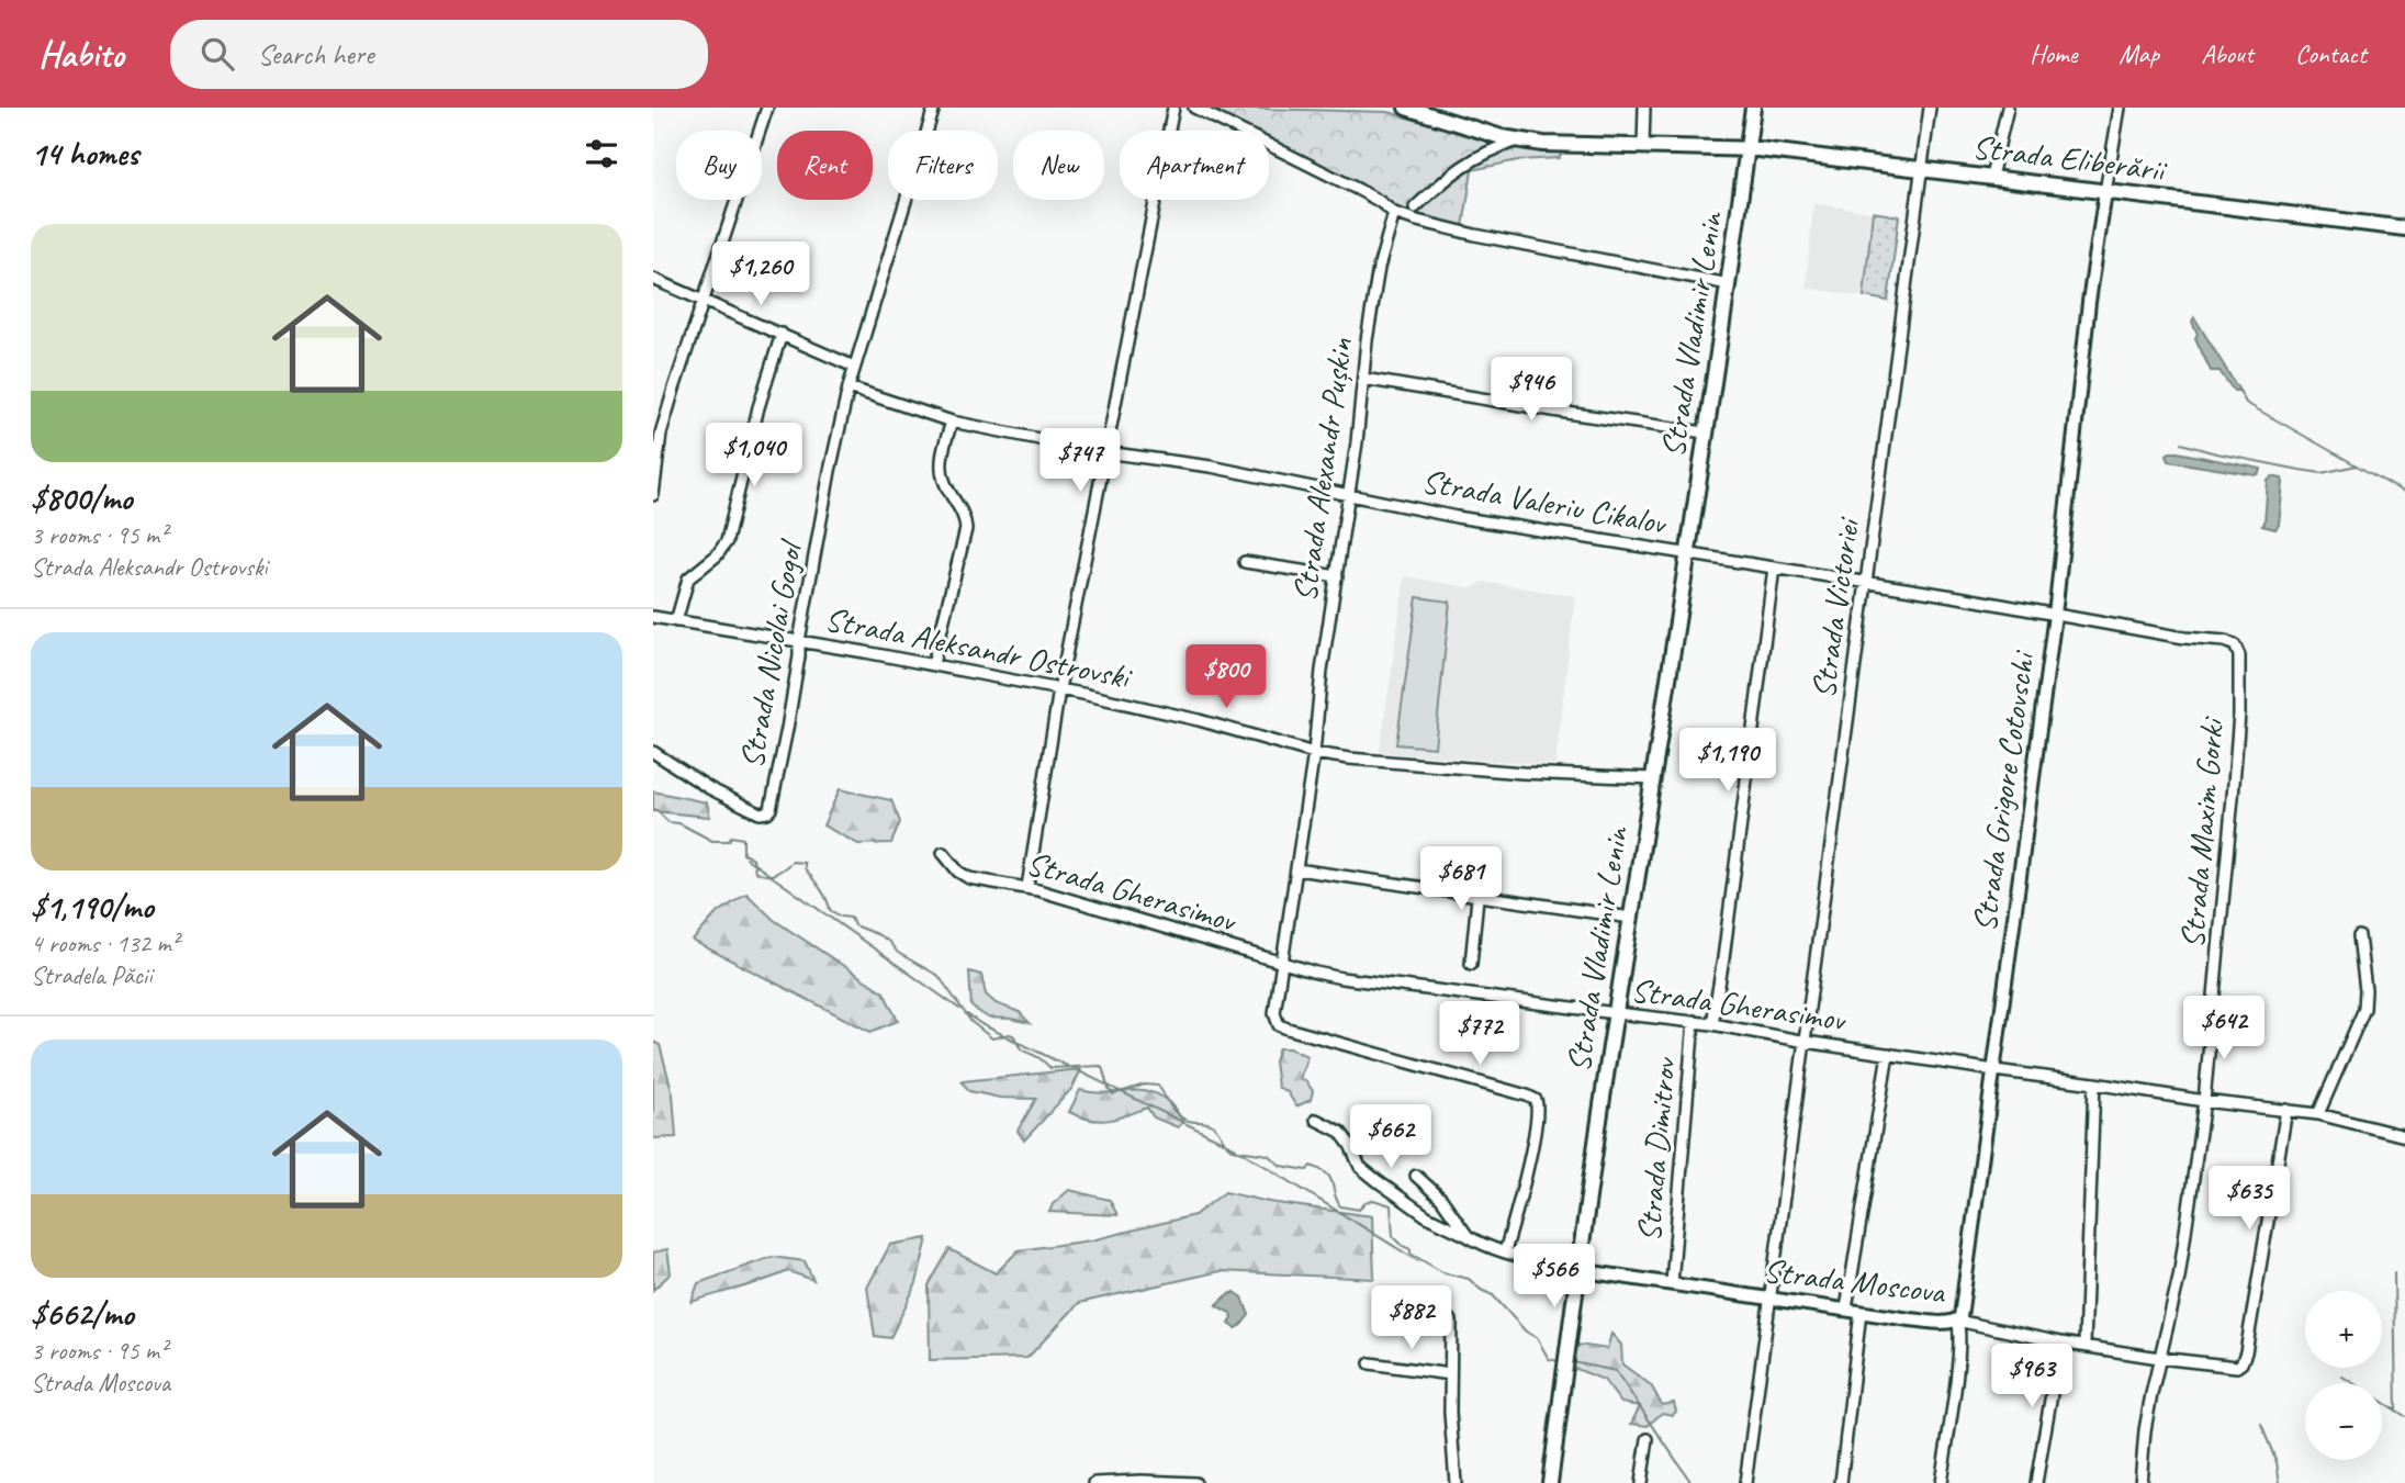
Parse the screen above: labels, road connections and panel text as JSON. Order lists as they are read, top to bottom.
{
  "streets": {
    "main road": ["Strada Eliberării", "Strada Vladimir Lenin"],
    "street": [
      "Strada Alexandr Pușkin",
      "Strada Valeriu Cikalov",
      "Strada Victoriei",
      "Strada Aleksandr Ostrovski",
      "Strada Nicolai Gogol",
      "Strada Grigore Cotovschi",
      "Strada Maxim Gorki",
      "Strada Gherasimov",
      "Strada Dimitrov",
      "Strada Moscova"
    ]
  },
  "crossings": [
    ["Strada Eliberării", "Strada Vladimir Lenin"],
    ["Strada Eliberării", "Strada Victoriei"],
    ["Strada Eliberării", "Strada Grigore Cotovschi"],
    ["Strada Vladimir Lenin", "Strada Valeriu Cikalov"],
    ["Strada Vladimir Lenin", "Strada Aleksandr Ostrovski"],
    ["Strada Vladimir Lenin", "Strada Gherasimov"],
    ["Strada Vladimir Lenin", "Strada Moscova"],
    ["Strada Alexandr Pușkin", "Strada Valeriu Cikalov"],
    ["Strada Alexandr Pușkin", "Strada Aleksandr Ostrovski"],
    ["Strada Alexandr Pușkin", "Strada Gherasimov"],
    ["Strada Alexandr Pușkin", "Strada Moscova"],
    ["Strada Valeriu Cikalov", "Strada Victoriei"],
    ["Strada Valeriu Cikalov", "Strada Nicolai Gogol"],
    ["Strada Valeriu Cikalov", "Strada Grigore Cotovschi"],
    ["Strada Valeriu Cikalov", "Strada Maxim Gorki"],
    ["Strada Victoriei", "Strada Gherasimov"],
    ["Strada Victoriei", "Strada Moscova"],
    ["Strada Aleksandr Ostrovski", "Strada Nicolai Gogol"],
    ["Strada Grigore Cotovschi", "Strada Gherasimov"],
    ["Strada Grigore Cotovschi", "Strada Moscova"],
    ["Strada Maxim Gorki", "Strada Gherasimov"],
    ["Strada Maxim Gorki", "Strada Moscova"],
    ["Strada Gherasimov", "Strada Dimitrov"],
    ["Strada Gherasimov", "Strada Moscova"],
    ["Strada Dimitrov", "Strada Moscova"]
  ],
  "page": {
    "header": "Habito",
    "search": "Search here",
    "nav": [
      "Home",
      "Map",
      "About",
      "Contact"
    ],
    "heading": "14 homes",
    "chip": [
      "Buy",
      "Rent",
      "Filters",
      "New",
      "Apartment"
    ],
    "list": [
      {
        "name": "$800/mo",
        "note": "3 rooms · 95 m² · Strada Aleksandr Ostrovski"
      },
      {
        "name": "$1,190/mo",
        "note": "4 rooms · 132 m² · Stradela Păcii"
      },
      {
        "name": "$662/mo",
        "note": "3 rooms · 95 m² · Strada Moscova"
      }
    ],
    "price": [
      "$1,260",
      "$946",
      "$1,040",
      "$747",
      "$800",
      "$1,190",
      "$681",
      "$642",
      "$772",
      "$662",
      "$635",
      "$566",
      "$882",
      "$963"
    ],
    "map_buttons": ["+", "−"]
  }
}
